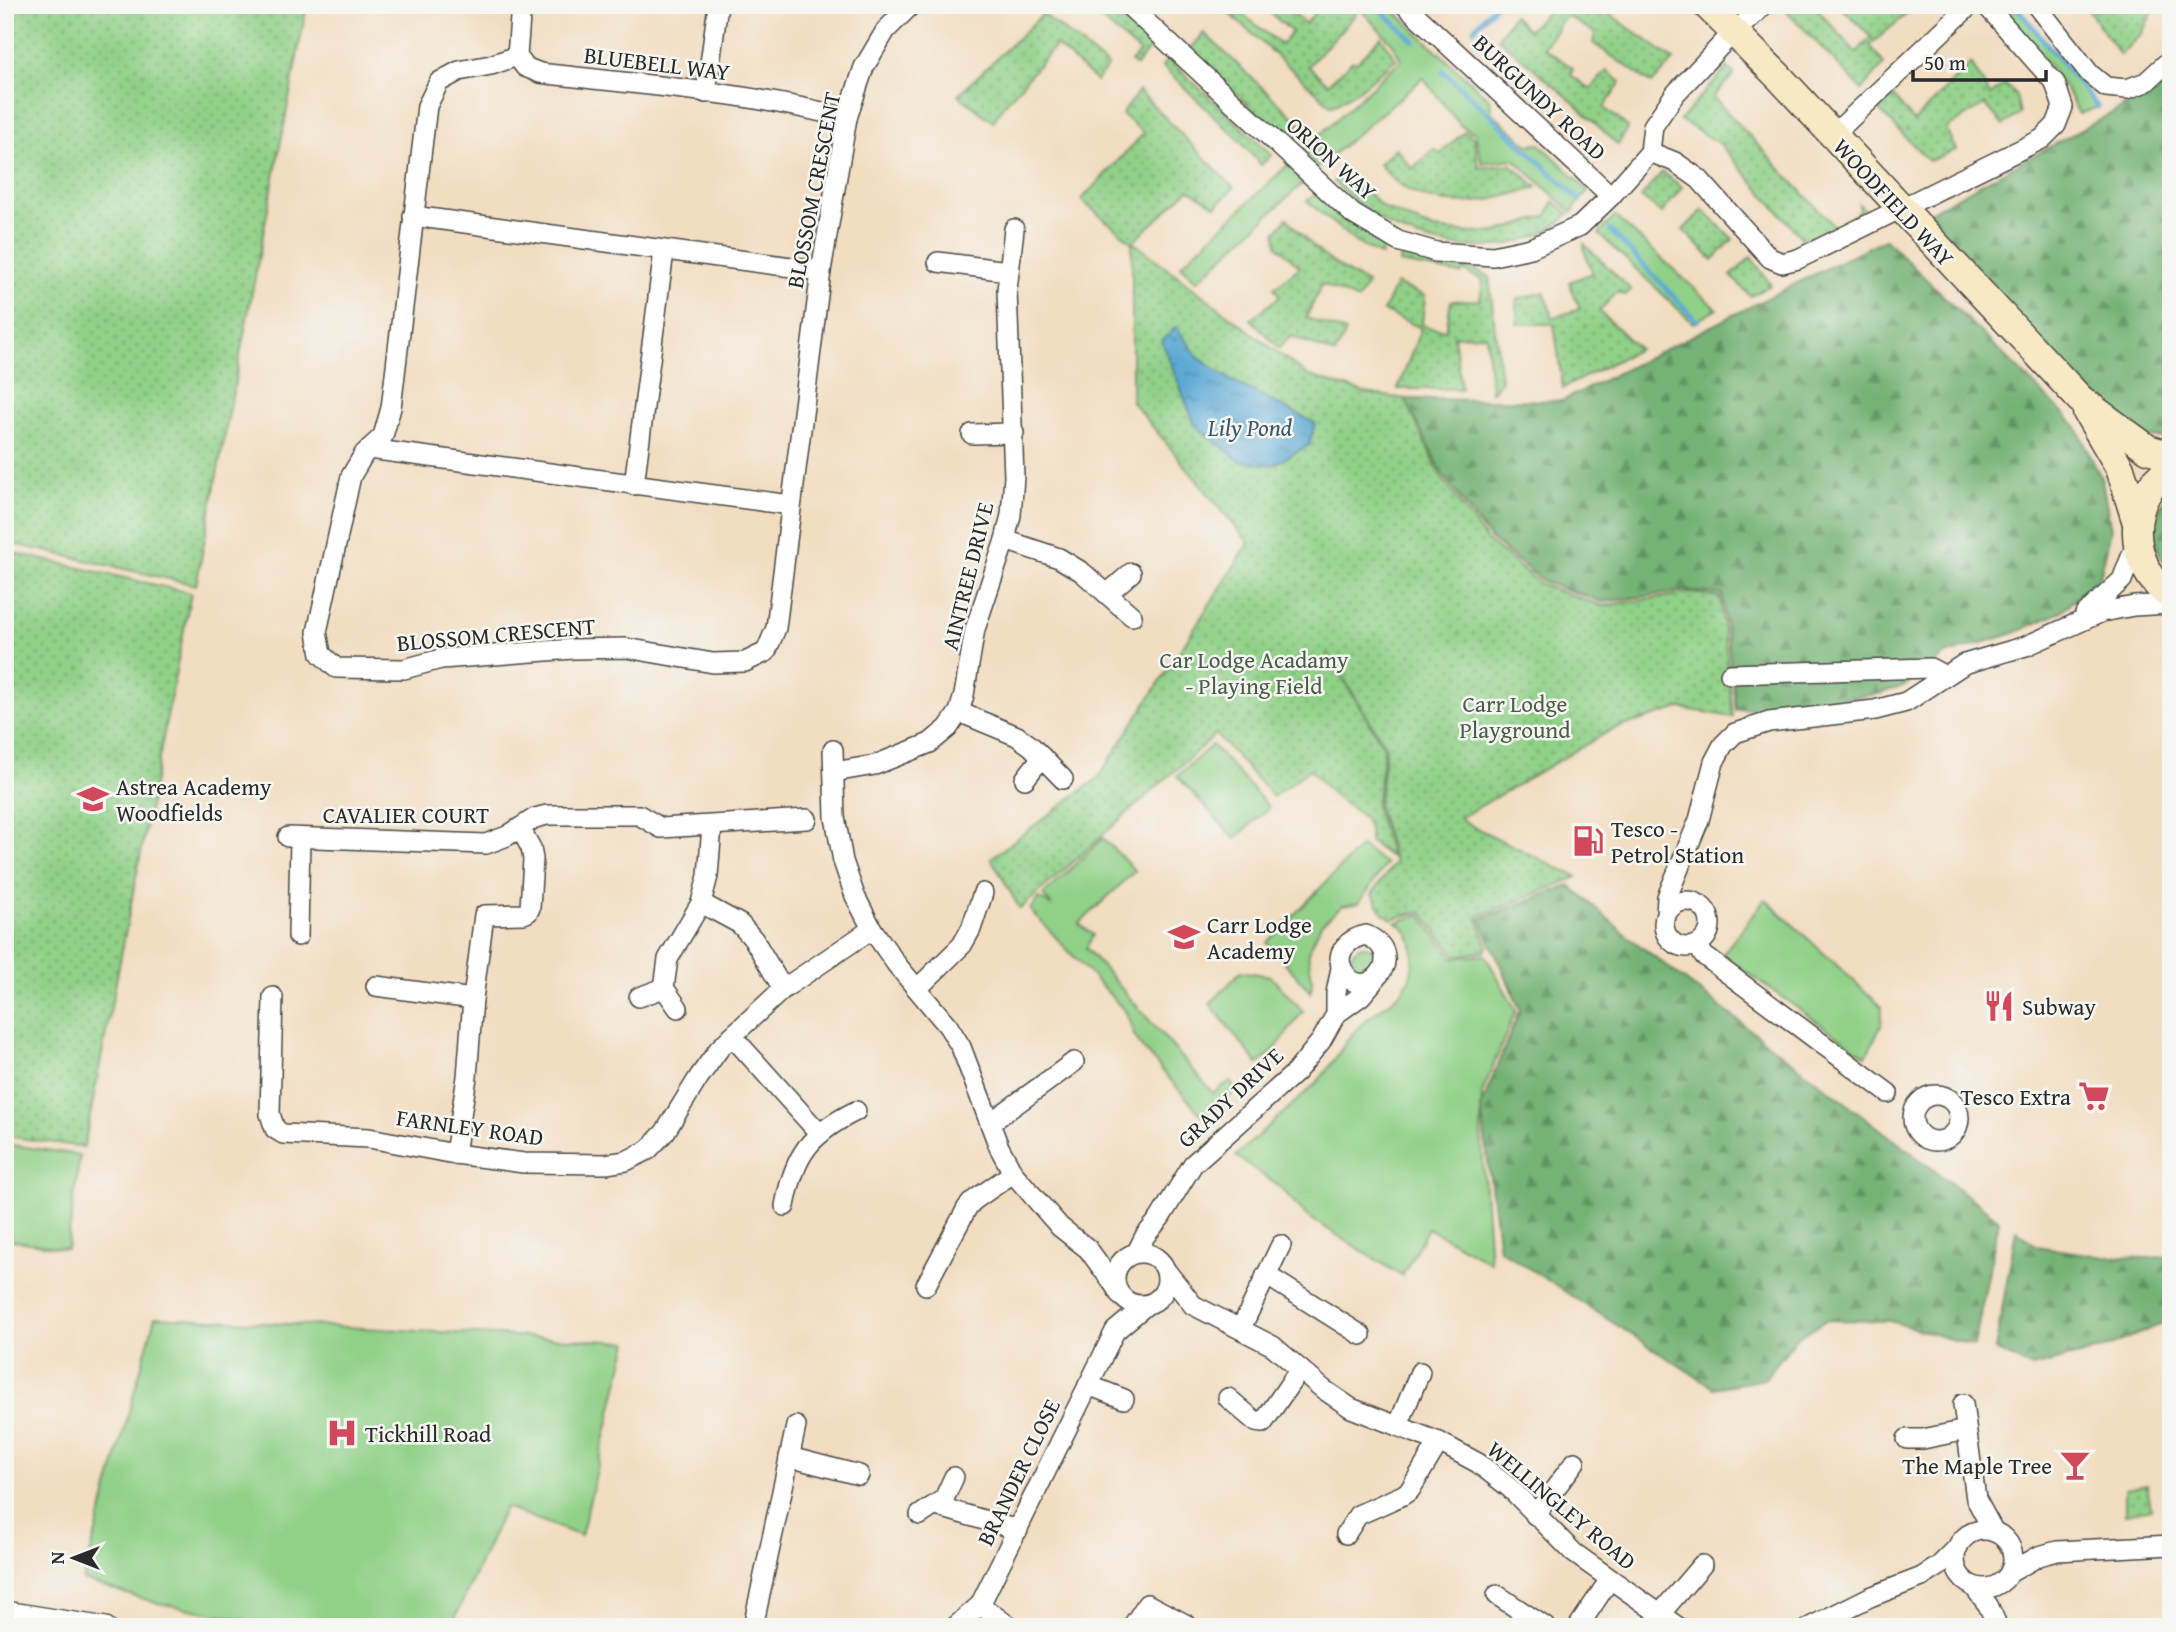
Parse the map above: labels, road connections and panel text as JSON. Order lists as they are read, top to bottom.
{
  "streets": {
    "street": [
      "BLUEBELL WAY",
      "BURGUNDY ROAD",
      "ORION WAY",
      "BLOSSOM CRESCENT",
      "WOODFIELD WAY",
      "AINTREE DRIVE",
      "CAVALIER COURT",
      "GRADY DRIVE",
      "FARNLEY ROAD",
      "BRANDER CLOSE",
      "WELLINGLEY ROAD"
    ]
  },
  "crossings": [
    ["BLUEBELL WAY", "BLOSSOM CRESCENT"],
    ["BURGUNDY ROAD", "ORION WAY"],
    ["ORION WAY", "WOODFIELD WAY"],
    ["GRADY DRIVE", "BRANDER CLOSE"],
    ["GRADY DRIVE", "WELLINGLEY ROAD"],
    ["BRANDER CLOSE", "WELLINGLEY ROAD"]
  ],
  "water": ["Lily Pond"],
  "parks": ["Car Lodge Acadamy - Playing Field", "Carr Lodge Playground"],
  "places": {
    "school or university": ["Astrea Academy Woodfields", "Carr Lodge Academy"],
    "fuel station": ["Tesco - Petrol Station"],
    "restaurant": ["Subway"],
    "supermarket": ["Tesco Extra"],
    "hospital": ["Tickhill Road"],
    "bar": ["The Maple Tree"]
  },
  "scale_bar": "50 m",
  "north": "left"
}
